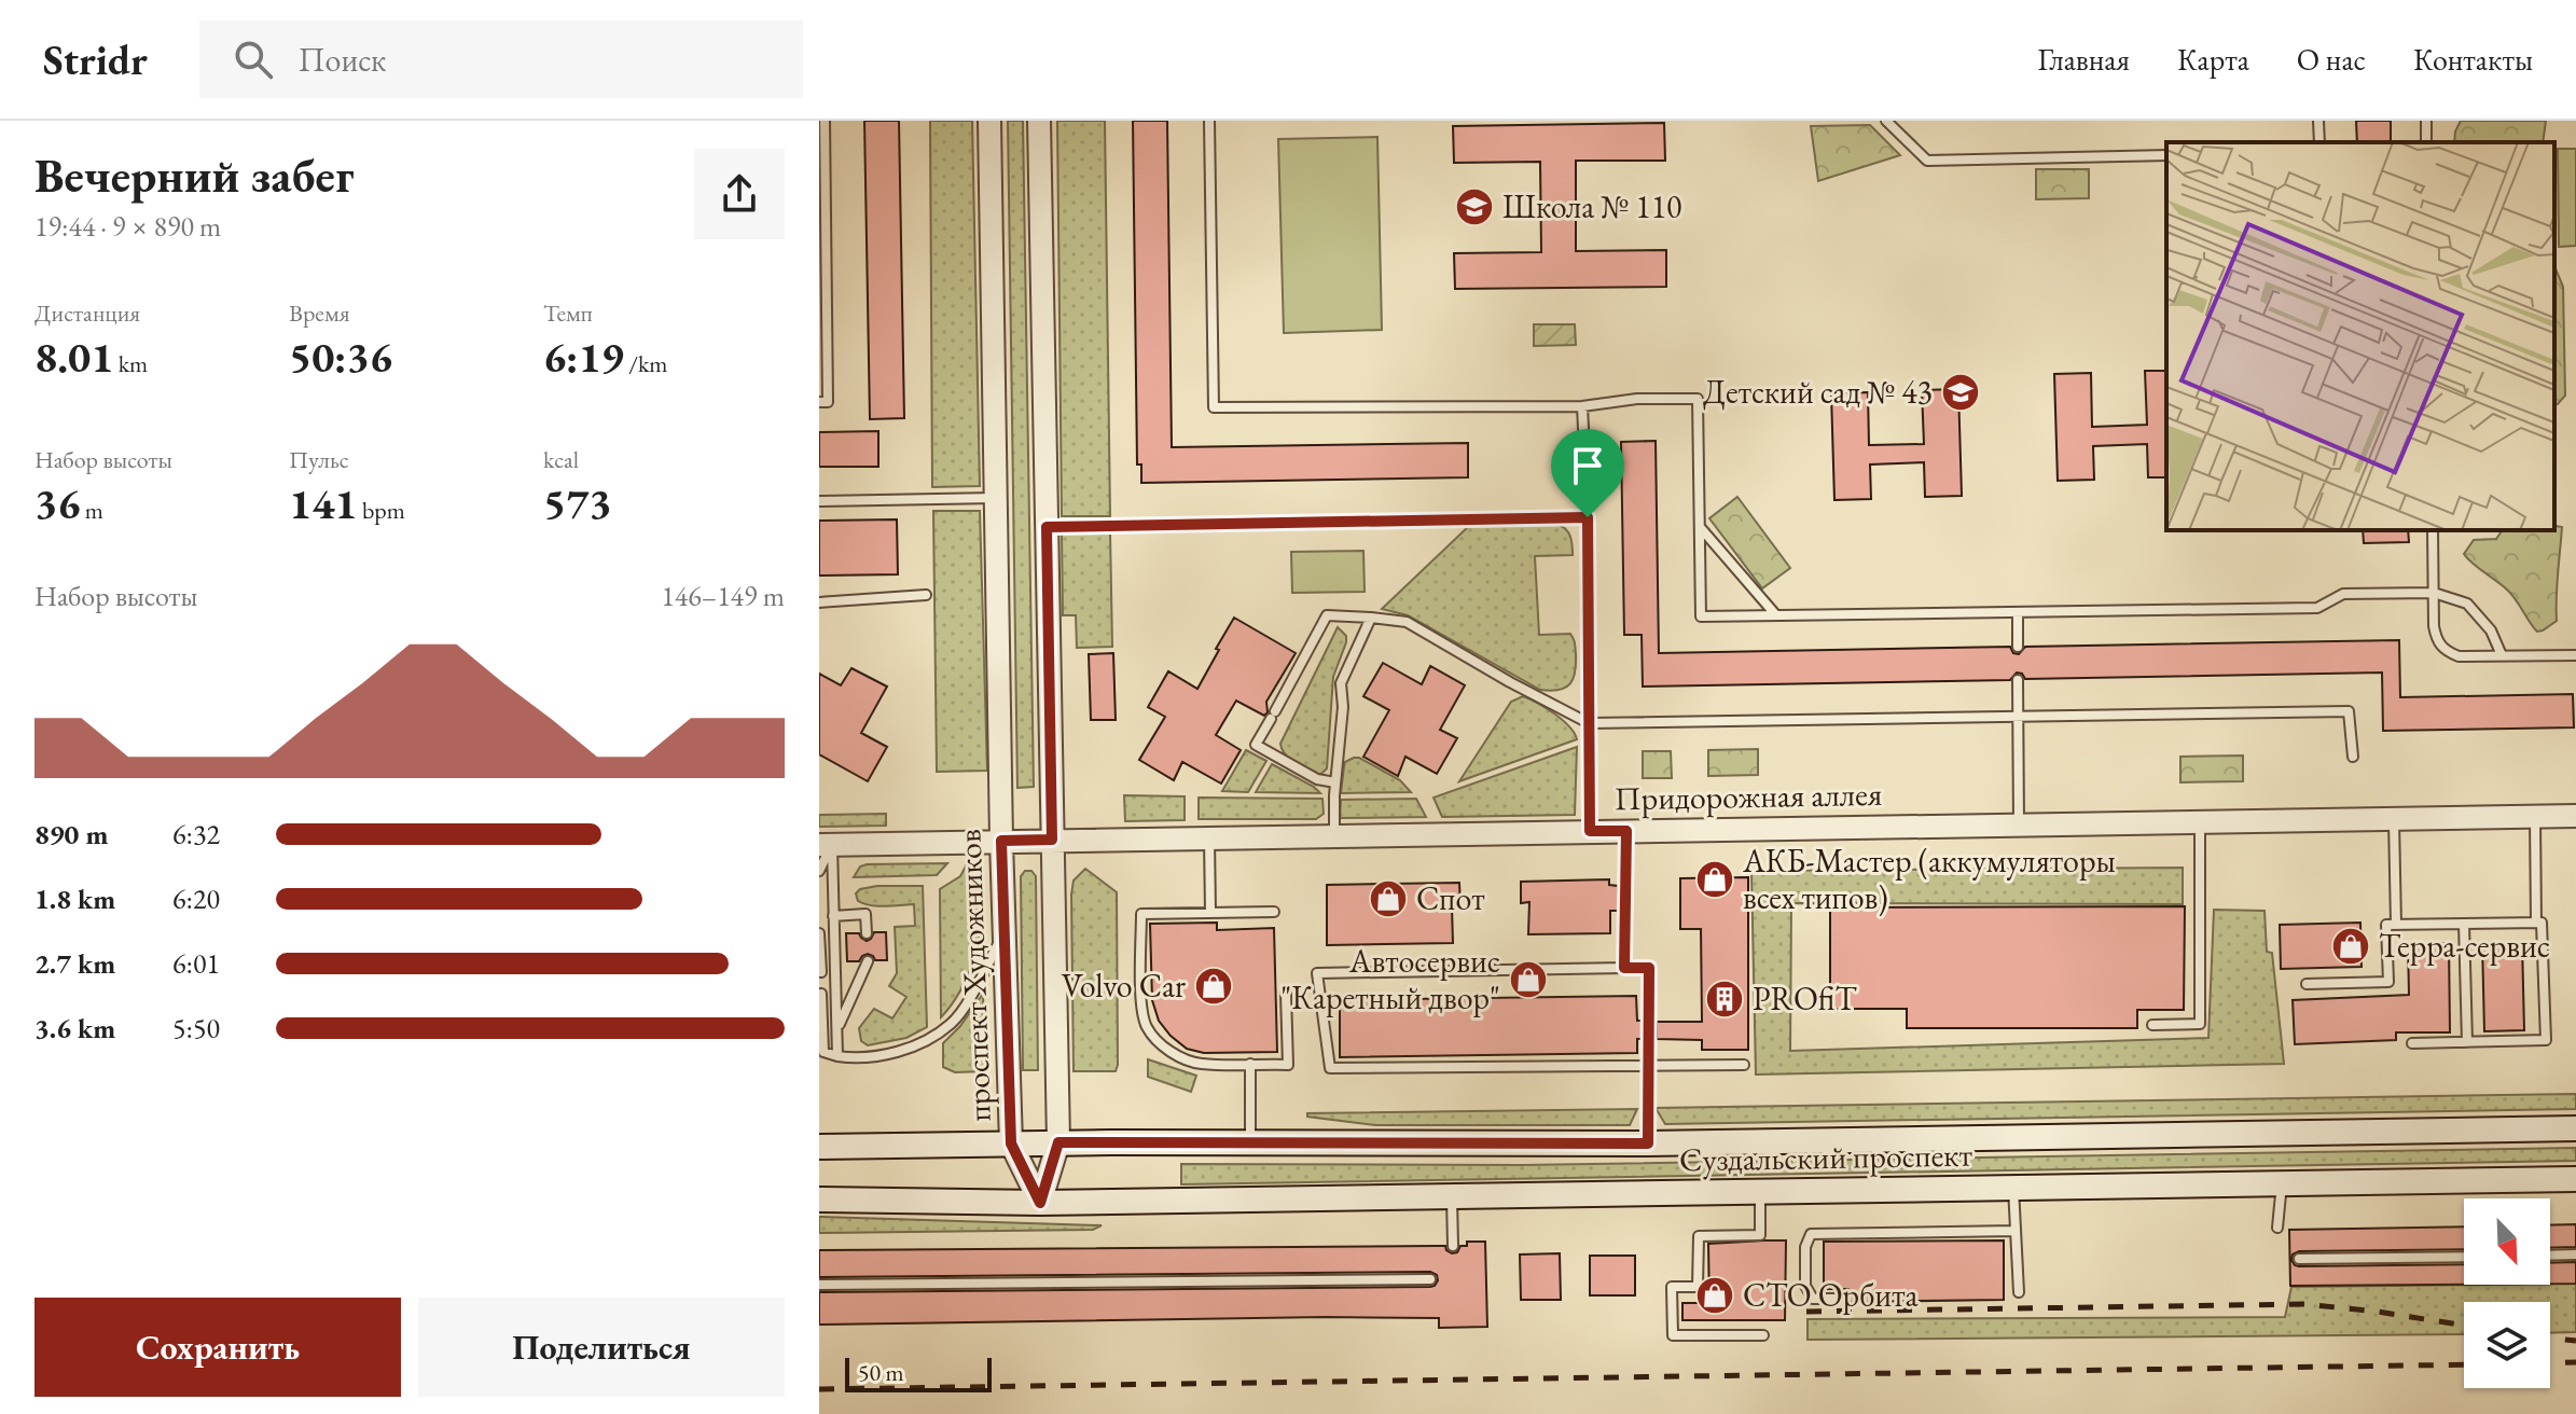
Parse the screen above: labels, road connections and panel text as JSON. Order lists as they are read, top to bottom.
{
  "streets": {
    "main road": ["Суздальский проспект"],
    "street": ["Придорожная аллея", "проспект Художников"]
  },
  "crossings": [
    ["Придорожная аллея", "проспект Художников"],
    ["проспект Художников", "Суздальский проспект"]
  ],
  "places": {
    "school or university": ["Школа № 110", "Детский сад № 43"],
    "shop": [
      "АКБ-Мастер (аккумуляторы всех типов)",
      "Спот",
      "Терра-сервис",
      "Автосервис \"Каретный двор\"",
      "Volvo Car",
      "СТО Орбита"
    ],
    "building": ["PROfiT"]
  },
  "scale_bar": "50 m",
  "north": "bottom right",
  "page": {
    "header": "Stridr",
    "search": "Поиск",
    "nav": [
      "Главная",
      "Карта",
      "О нас",
      "Контакты"
    ],
    "heading": ["Вечерний забег", "19:44 · 9 × 890 m"],
    "stats": [
      ["Дистанция", "8.01 km"],
      ["Время", "50:36"],
      ["Темп", "6:19 /km"],
      ["Набор высоты", "36 m"],
      ["Пульс", "141 bpm"],
      ["kcal", "573"]
    ],
    "chart": ["Набор высоты", "146–149 m"],
    "list": [
      {
        "name": "890 m",
        "note": "6:32"
      },
      {
        "name": "1.8 km",
        "note": "6:20"
      },
      {
        "name": "2.7 km",
        "note": "6:01"
      },
      {
        "name": "3.6 km",
        "note": "5:50"
      }
    ],
    "buttons": ["Сохранить", "Поделиться"],
    "scale": "50 m"
  }
}
